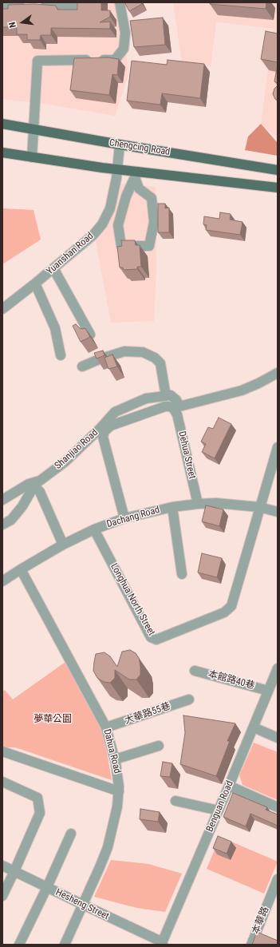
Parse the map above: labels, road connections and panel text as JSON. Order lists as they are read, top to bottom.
{
  "streets": {
    "main road": ["Chengcing Road"],
    "street": [
      "Yuanshan Road",
      "Shanjiao Road",
      "Dehua Street",
      "Dachang Road",
      "Longhua North Street",
      "本館路40巷",
      "大華路55巷",
      "Dahua Road",
      "Benguan Road",
      "Hesheng Street",
      "本華路"
    ]
  },
  "crossings": [
    ["Chengcing Road", "Yuanshan Road"],
    ["Shanjiao Road", "Dehua Street"],
    ["Dehua Street", "Dachang Road"],
    ["Dachang Road", "Longhua North Street"],
    ["Dachang Road", "Dahua Road"],
    ["本館路40巷", "Benguan Road"],
    ["大華路55巷", "Dahua Road"],
    ["Dahua Road", "Hesheng Street"],
    ["Benguan Road", "Hesheng Street"]
  ],
  "parks": ["夢華公園"],
  "north": "left"
}
